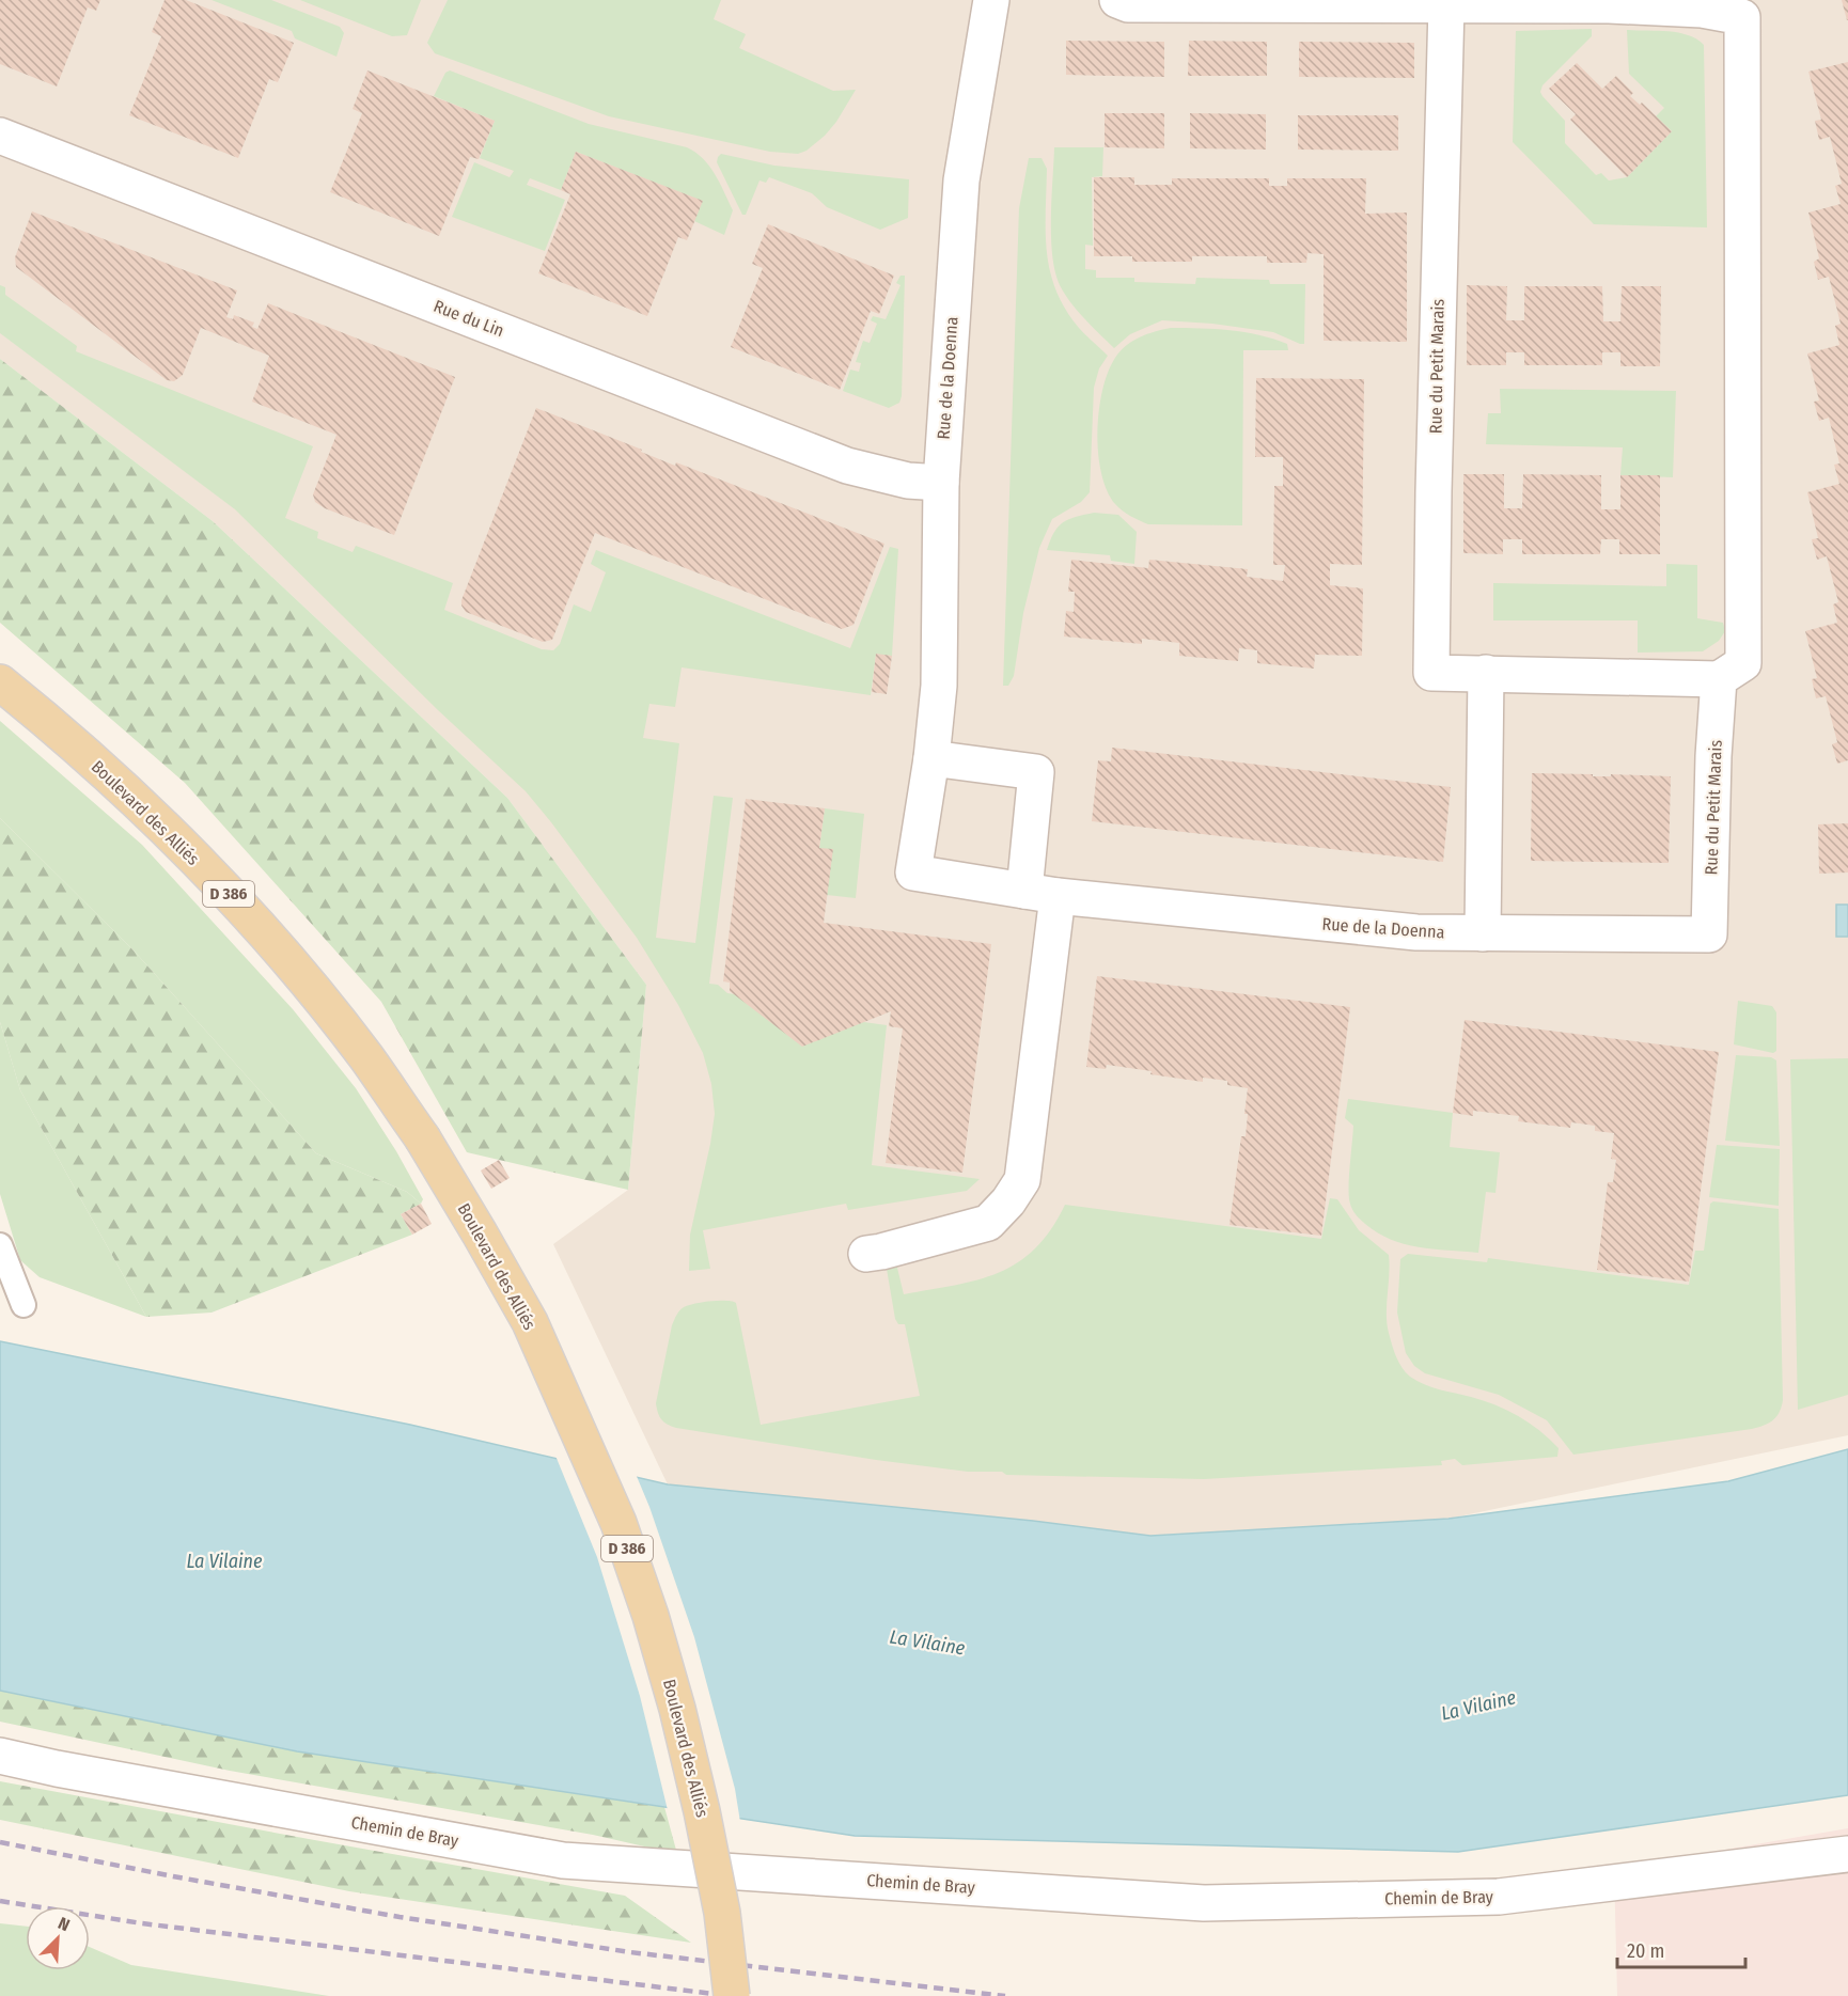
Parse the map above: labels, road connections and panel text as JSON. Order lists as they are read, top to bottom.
{
  "streets": {
    "main road": ["Boulevard des Alliés", "D 386"],
    "street": [
      "Rue du Lin",
      "Rue du Petit Marais",
      "Rue de la Doenna",
      "Chemin de Bray"
    ]
  },
  "crossings": [
    ["Rue du Lin", "Rue de la Doenna"],
    ["Rue du Petit Marais", "Rue de la Doenna"]
  ],
  "water": ["La Vilaine"],
  "scale_bar": "20 m",
  "north": "top right"
}
